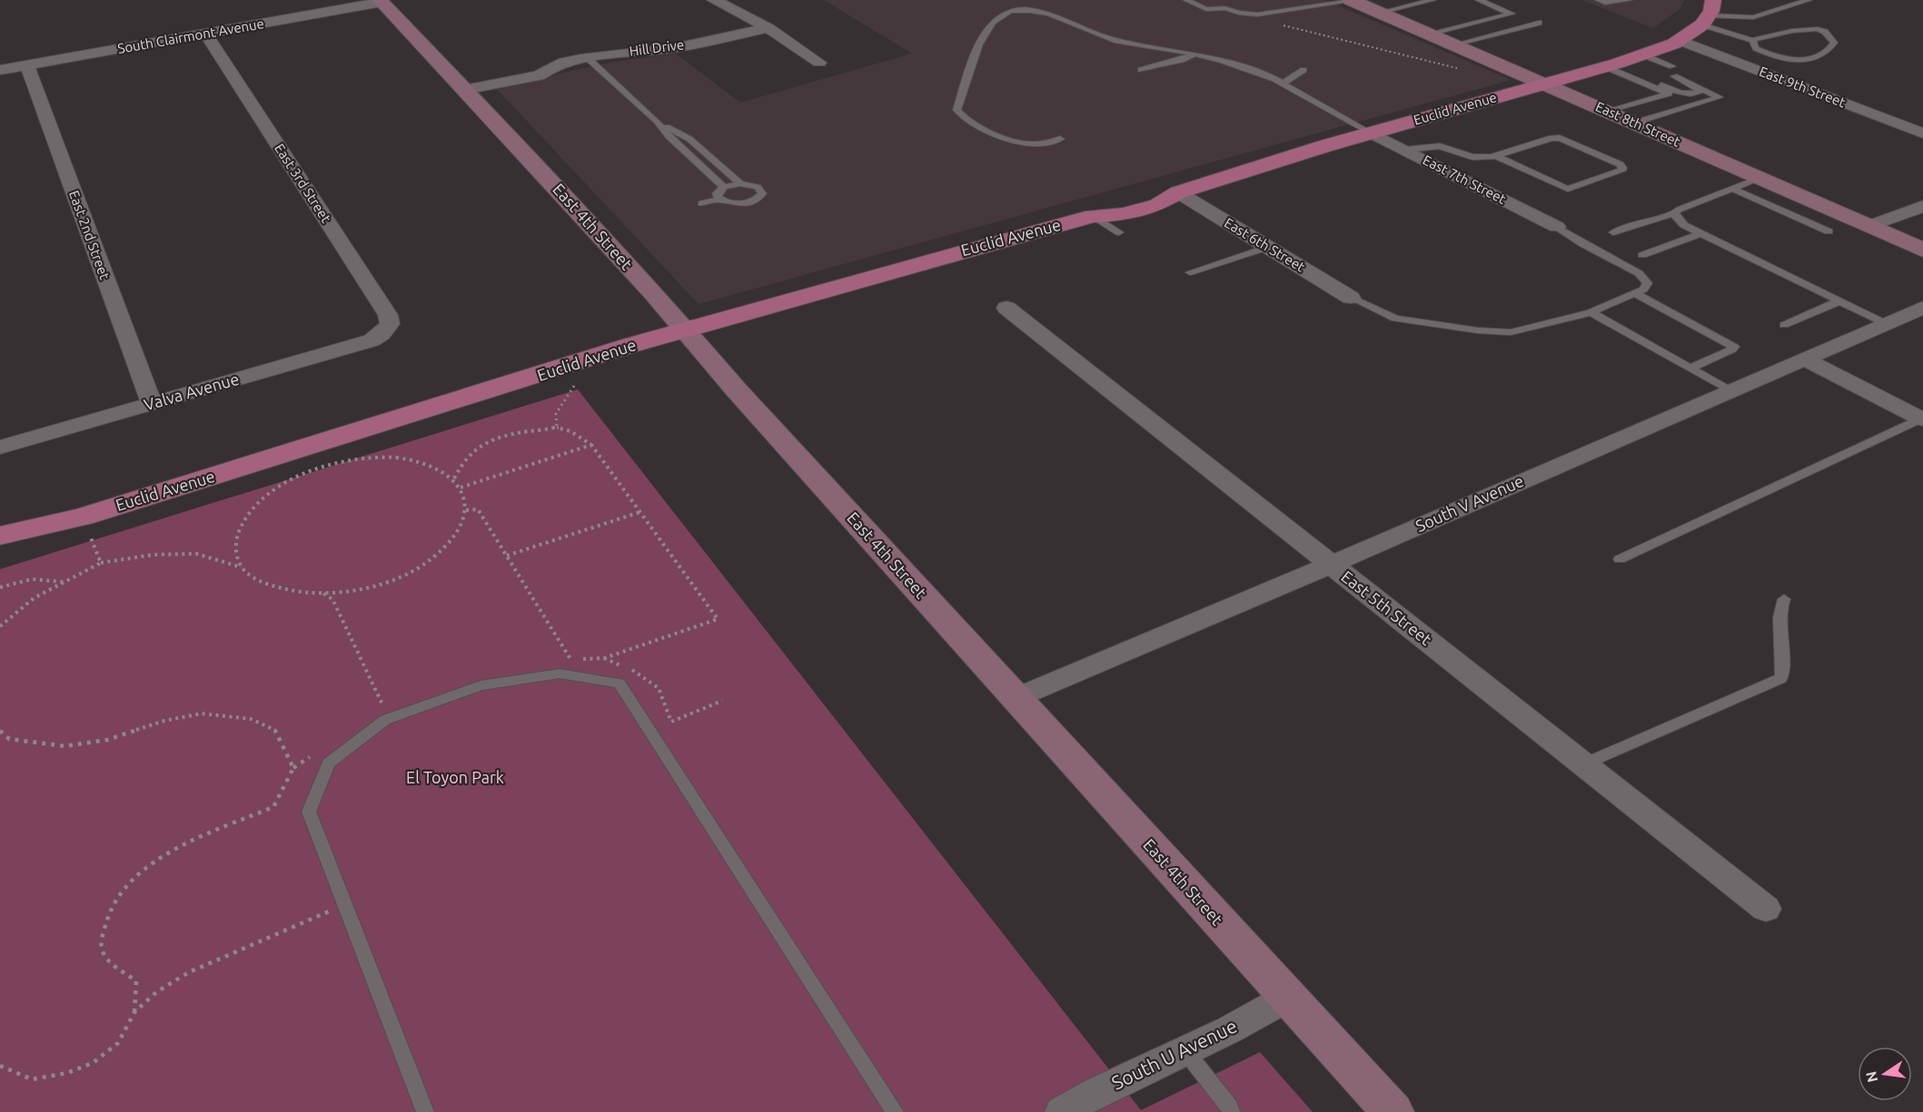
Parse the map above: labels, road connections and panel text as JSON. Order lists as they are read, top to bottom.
{
  "streets": {
    "main road": ["Euclid Avenue"],
    "street": [
      "South Clairmont Avenue",
      "Hill Drive",
      "East 9th Street",
      "East 8th Street",
      "East 7th Street",
      "East 3rd Street",
      "East 4th Street",
      "East 2nd Street",
      "East 6th Street",
      "Valva Avenue",
      "South V Avenue",
      "East 5th Street",
      "South U Avenue"
    ]
  },
  "crossings": [
    ["South Clairmont Avenue", "East 3rd Street"],
    ["South Clairmont Avenue", "East 4th Street"],
    ["South Clairmont Avenue", "East 2nd Street"],
    ["Hill Drive", "East 4th Street"],
    ["East 9th Street", "Euclid Avenue"],
    ["Euclid Avenue", "East 8th Street"],
    ["Euclid Avenue", "East 7th Street"],
    ["Euclid Avenue", "East 4th Street"],
    ["Euclid Avenue", "East 6th Street"],
    ["East 3rd Street", "Valva Avenue"],
    ["East 4th Street", "South V Avenue"],
    ["East 4th Street", "South U Avenue"],
    ["East 2nd Street", "Valva Avenue"],
    ["South V Avenue", "East 5th Street"]
  ],
  "parks": ["El Toyon Park"],
  "north": "left"
}
